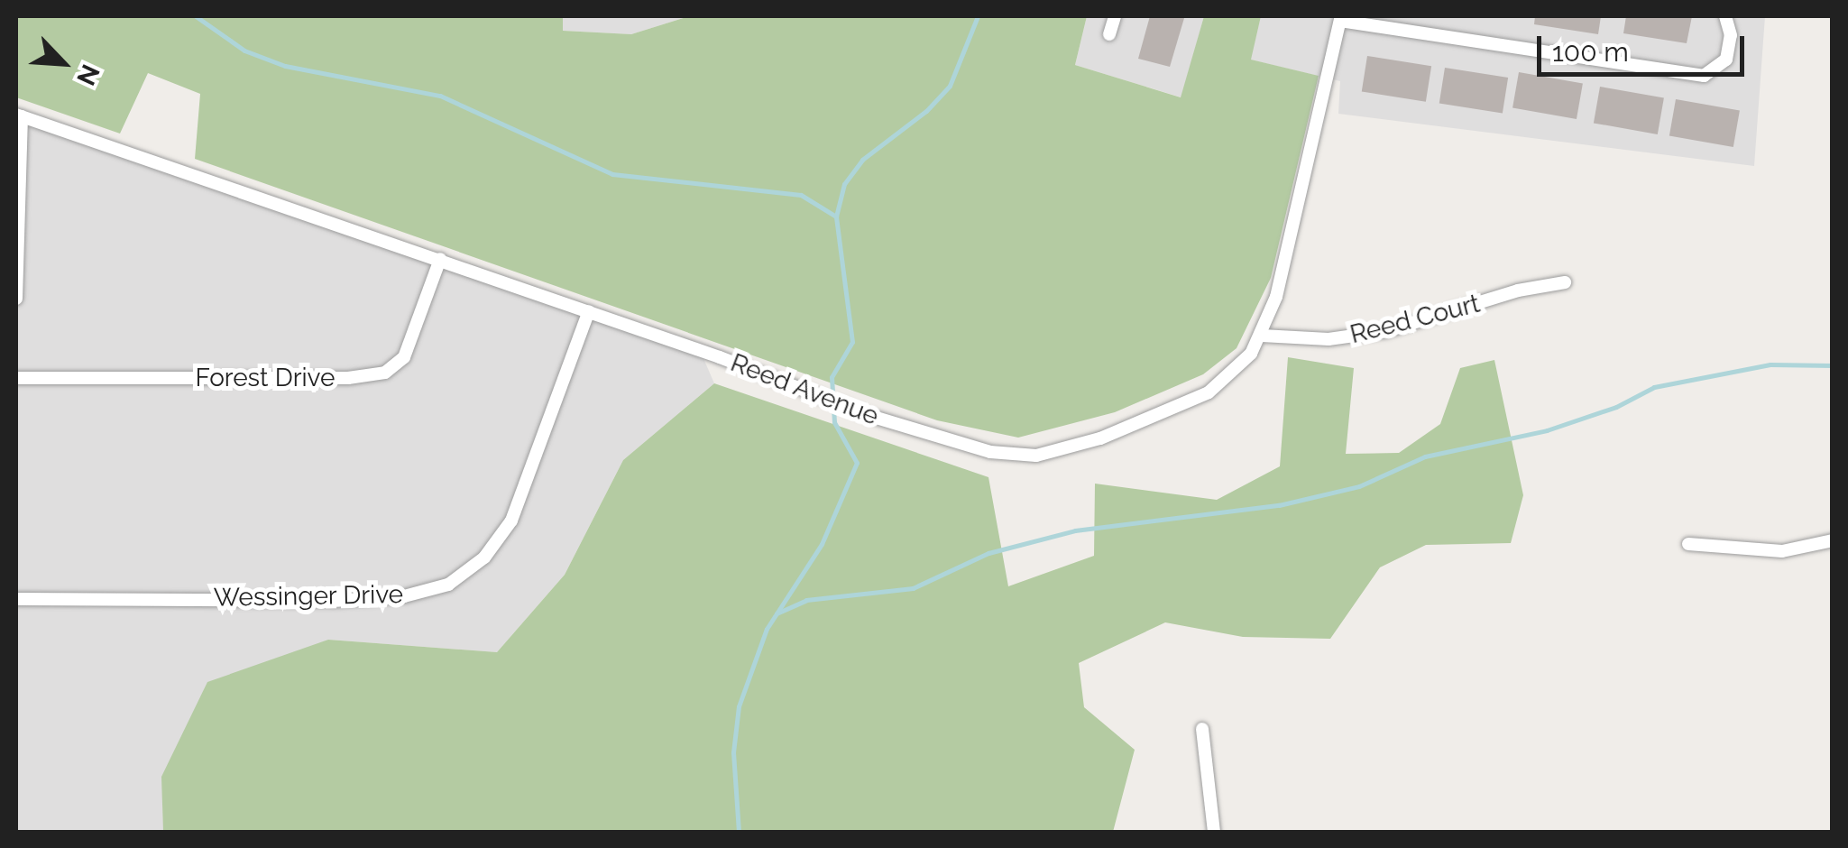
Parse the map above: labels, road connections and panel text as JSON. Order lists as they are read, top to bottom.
{
  "streets": {
    "street": [
      "Reed Court",
      "Forest Drive",
      "Reed Avenue",
      "Wessinger Drive"
    ]
  },
  "crossings": [
    ["Reed Court", "Reed Avenue"],
    ["Forest Drive", "Reed Avenue"],
    ["Reed Avenue", "Wessinger Drive"]
  ],
  "scale_bar": "100 m",
  "north": "bottom right"
}
